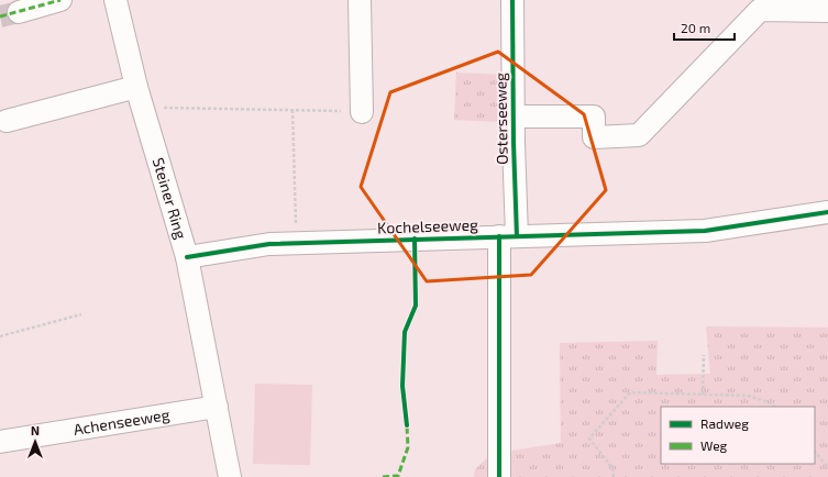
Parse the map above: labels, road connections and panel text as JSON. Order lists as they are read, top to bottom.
{
  "streets": {
    "street": [
      "Osterseeweg",
      "Steiner Ring",
      "Kochelseeweg",
      "Achenseeweg"
    ]
  },
  "crossings": [
    ["Osterseeweg", "Kochelseeweg"],
    ["Steiner Ring", "Kochelseeweg"],
    ["Steiner Ring", "Achenseeweg"]
  ],
  "legend": ["Radweg", "Weg"],
  "scale_bar": "20 m",
  "north": "top"
}
